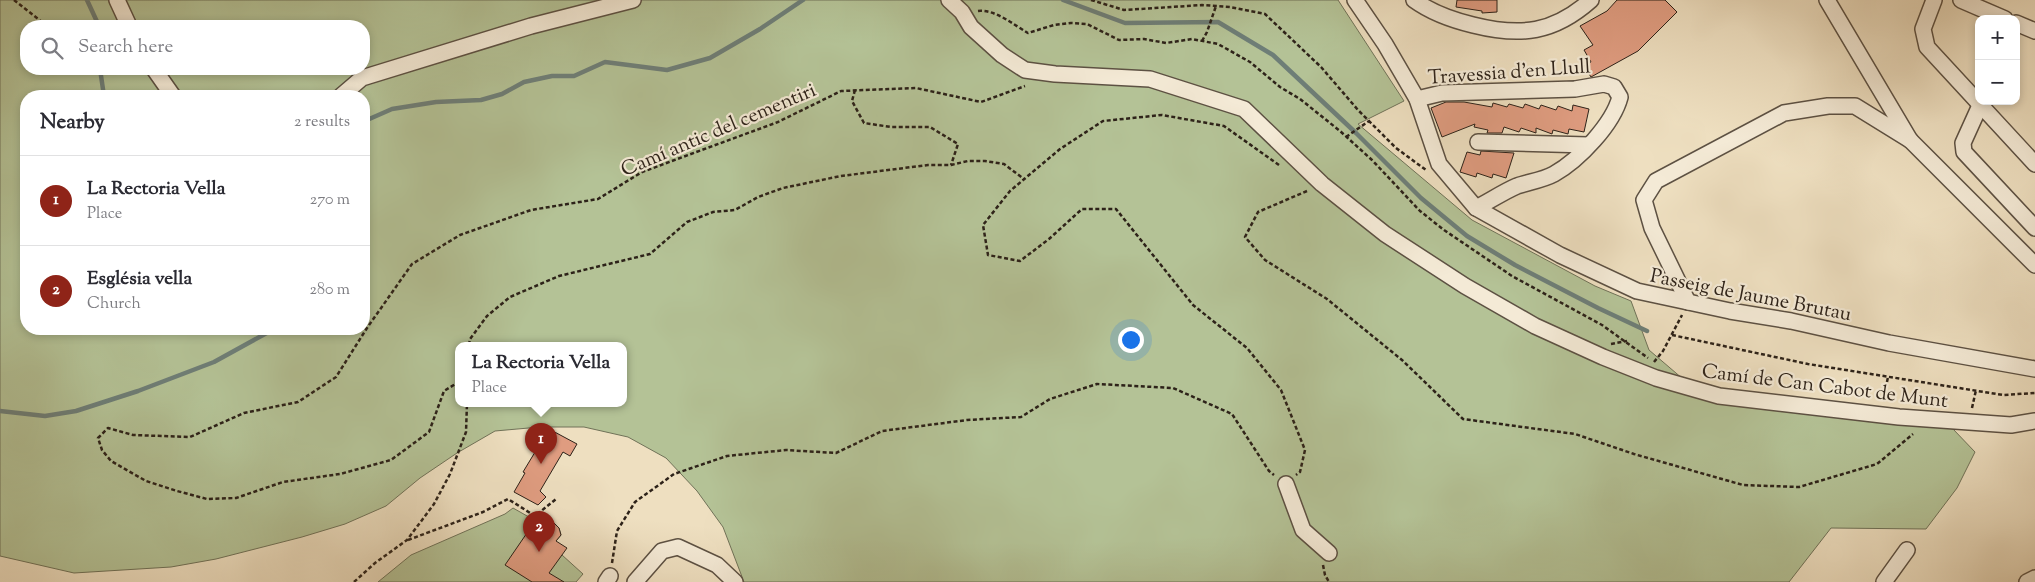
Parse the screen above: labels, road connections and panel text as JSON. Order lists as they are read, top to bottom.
{
  "streets": {
    "street": ["Travessia d'en Llull", "Passeig de Jaume Brutau", "Camí de Can Cabot de Munt"],
    "path": ["Camí antic del cementiri"]
  },
  "crossings": [
    ["Travessia d'en Llull", "Passeig de Jaume Brutau"]
  ],
  "page": {
    "map_buttons": ["+", "−"],
    "search": "Search here",
    "heading": ["Nearby", "2 results"],
    "list": [
      {
        "mark": "1",
        "name": "La Rectoria Vella",
        "note": "Place",
        "value": "270 m"
      },
      {
        "mark": "2",
        "name": "Església vella",
        "note": "Church",
        "value": "280 m"
      }
    ],
    "popup": ["La Rectoria Vella", "Place"],
    "pins": ["1", "2"]
  }
}
